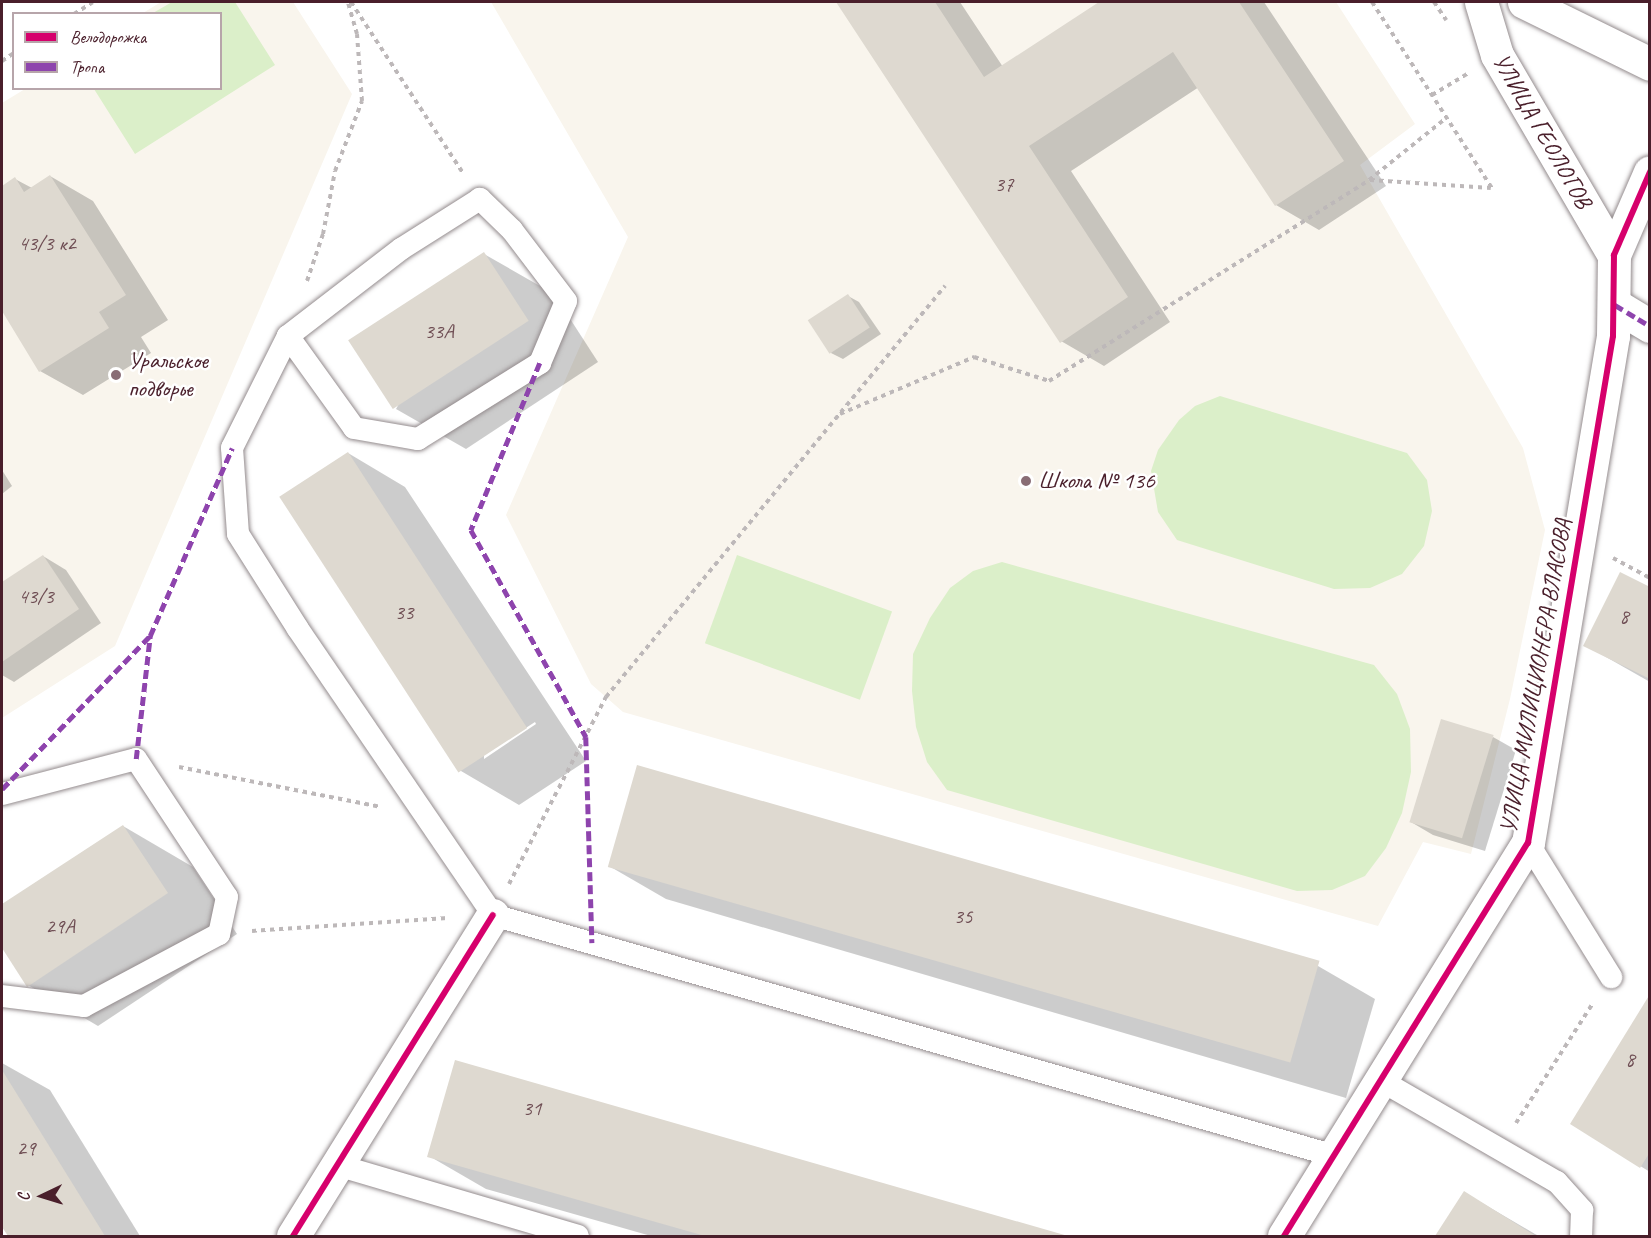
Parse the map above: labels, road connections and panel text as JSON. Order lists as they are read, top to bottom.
{
  "streets": {
    "street": ["УЛИЦА ГЕОЛОГОВ", "УЛИЦА МИЛИЦИОНЕРА ВЛАСОВА"]
  },
  "crossings": [
    ["УЛИЦА ГЕОЛОГОВ", "УЛИЦА МИЛИЦИОНЕРА ВЛАСОВА"]
  ],
  "places": ["Уральское подворье", "Школа № 136"],
  "house_numbers": [
    "37",
    "43/3 к2",
    "33А",
    "43/3",
    "33",
    "8",
    "35",
    "29А",
    "8",
    "31",
    "29"
  ],
  "legend": ["Велодорожка", "Тропа"],
  "north": "left"
}
